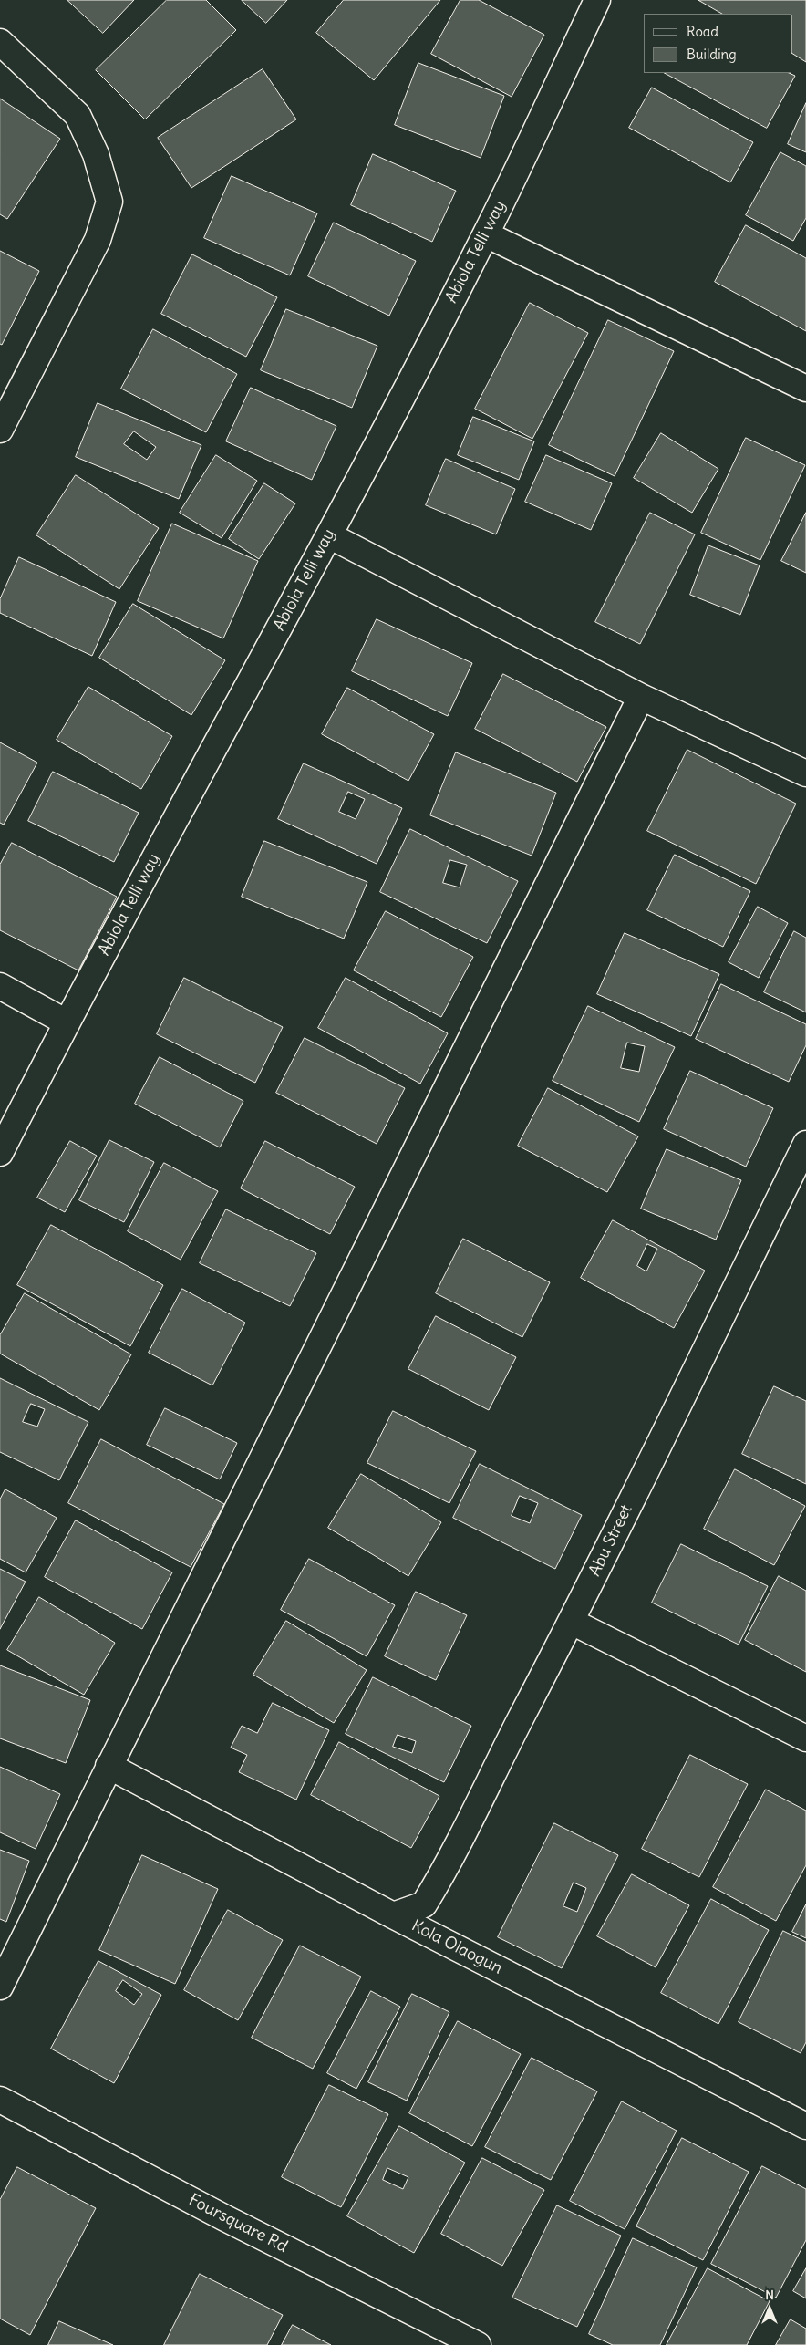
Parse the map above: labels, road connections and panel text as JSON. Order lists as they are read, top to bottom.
{
  "streets": {
    "street": [
      "Abiola Telli way",
      "Abu Street",
      "Kola Olaogun",
      "Foursquare Rd"
    ]
  },
  "crossings": [
    ["Abu Street", "Kola Olaogun"]
  ],
  "legend": ["Road", "Building"],
  "north": "top"
}
